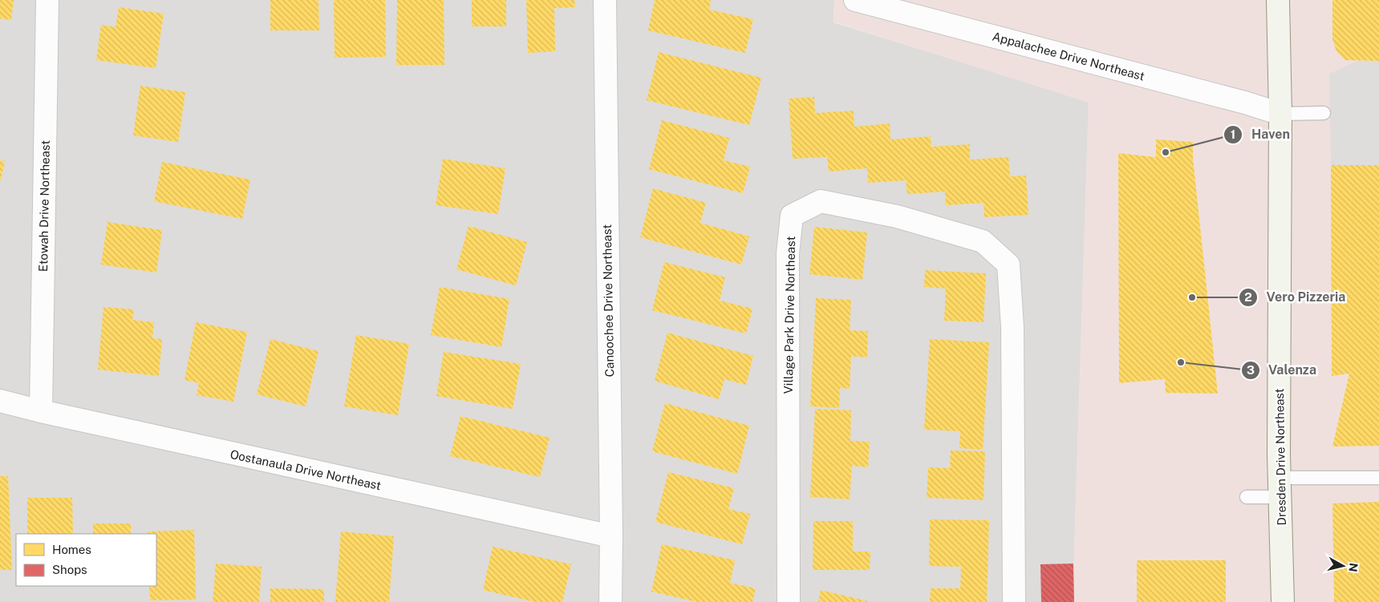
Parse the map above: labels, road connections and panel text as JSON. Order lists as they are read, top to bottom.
{
  "streets": {
    "street": [
      "Appalachee Drive Northeast",
      "Etowah Drive Northeast",
      "Canoochee Drive Northeast",
      "Village Park Drive Northeast",
      "Dresden Drive Northeast",
      "Oostanaula Drive Northeast"
    ]
  },
  "crossings": [
    ["Appalachee Drive Northeast", "Dresden Drive Northeast"],
    ["Etowah Drive Northeast", "Oostanaula Drive Northeast"],
    ["Canoochee Drive Northeast", "Oostanaula Drive Northeast"]
  ],
  "places": ["Haven", "Vero Pizzeria", "Valenza"],
  "legend": ["Homes", "Shops"],
  "north": "right"
}
